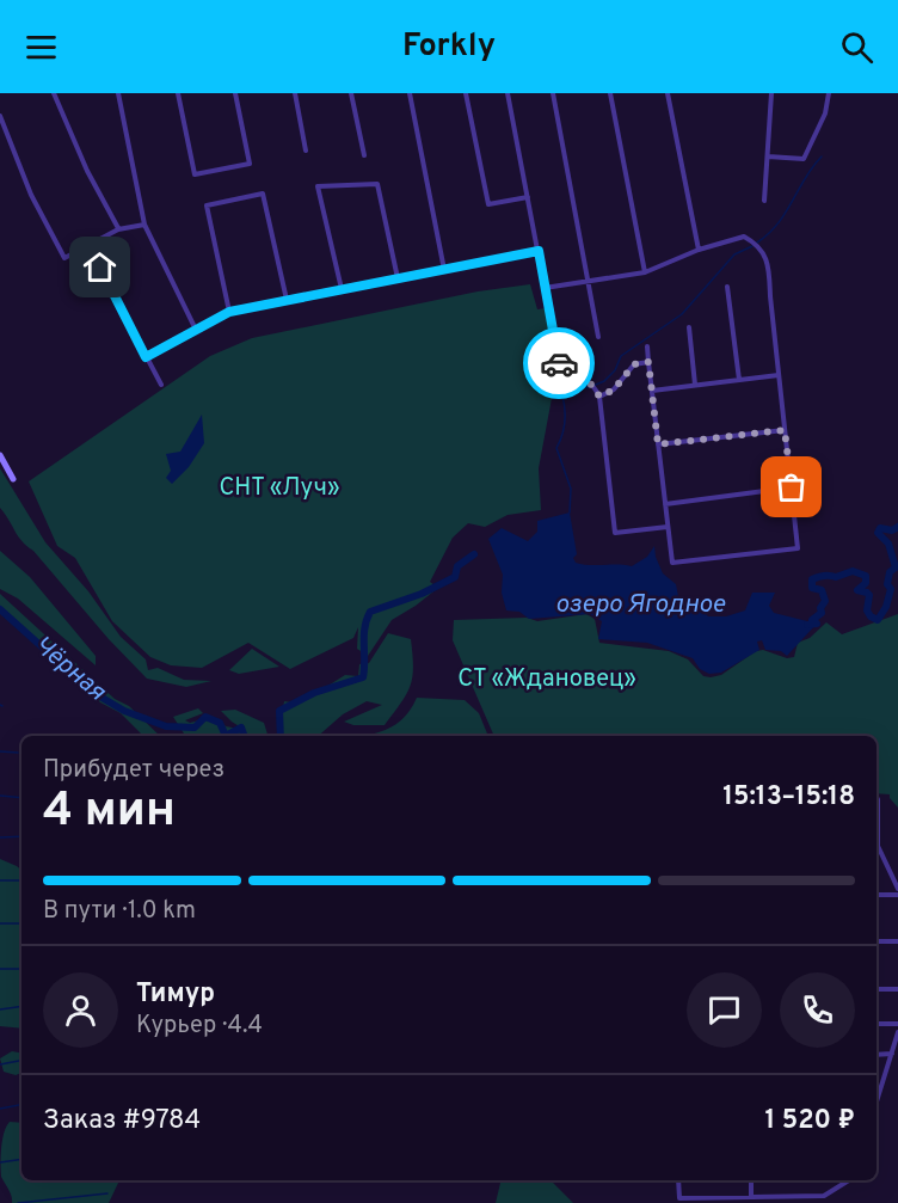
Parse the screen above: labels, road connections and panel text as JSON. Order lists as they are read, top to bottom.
{
  "water": ["озеро Ягодное", "Чёрная"],
  "parks": ["СНТ «Луч»", "СТ «Ждановец»"],
  "page": {
    "header": "Forkly",
    "heading": ["4 мин", "Прибудет через", "15:13–15:18"],
    "panel": [
      "Тимур",
      "Курьер · 4.4",
      "Заказ #9784",
      "1 520 ₽"
    ],
    "bar": "В пути · 1.0 km"
  }
}
